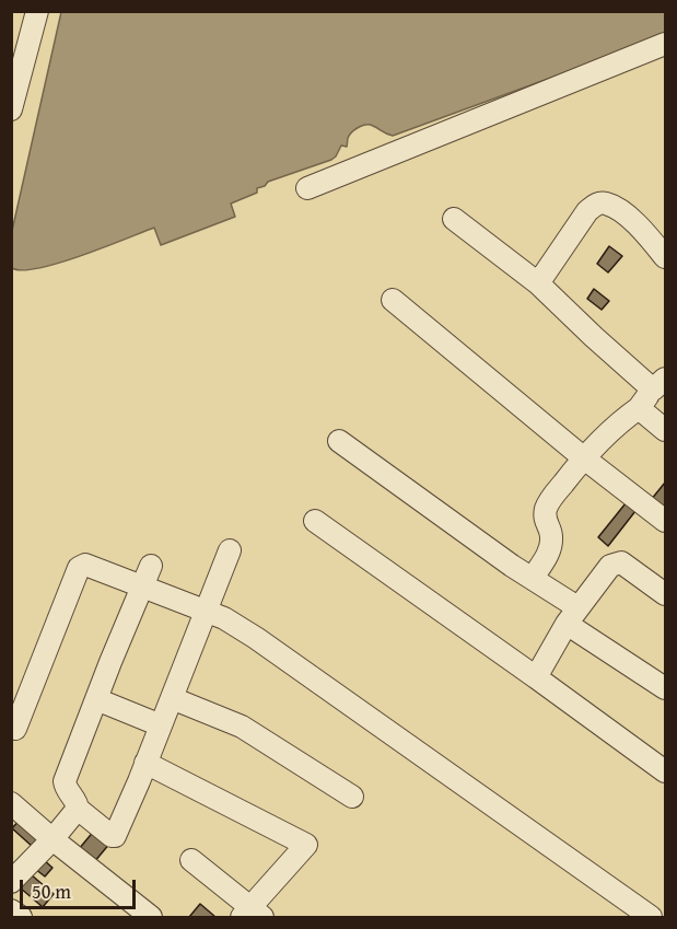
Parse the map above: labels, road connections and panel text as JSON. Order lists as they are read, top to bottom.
{
  "scale_bar": "50 m"
}
